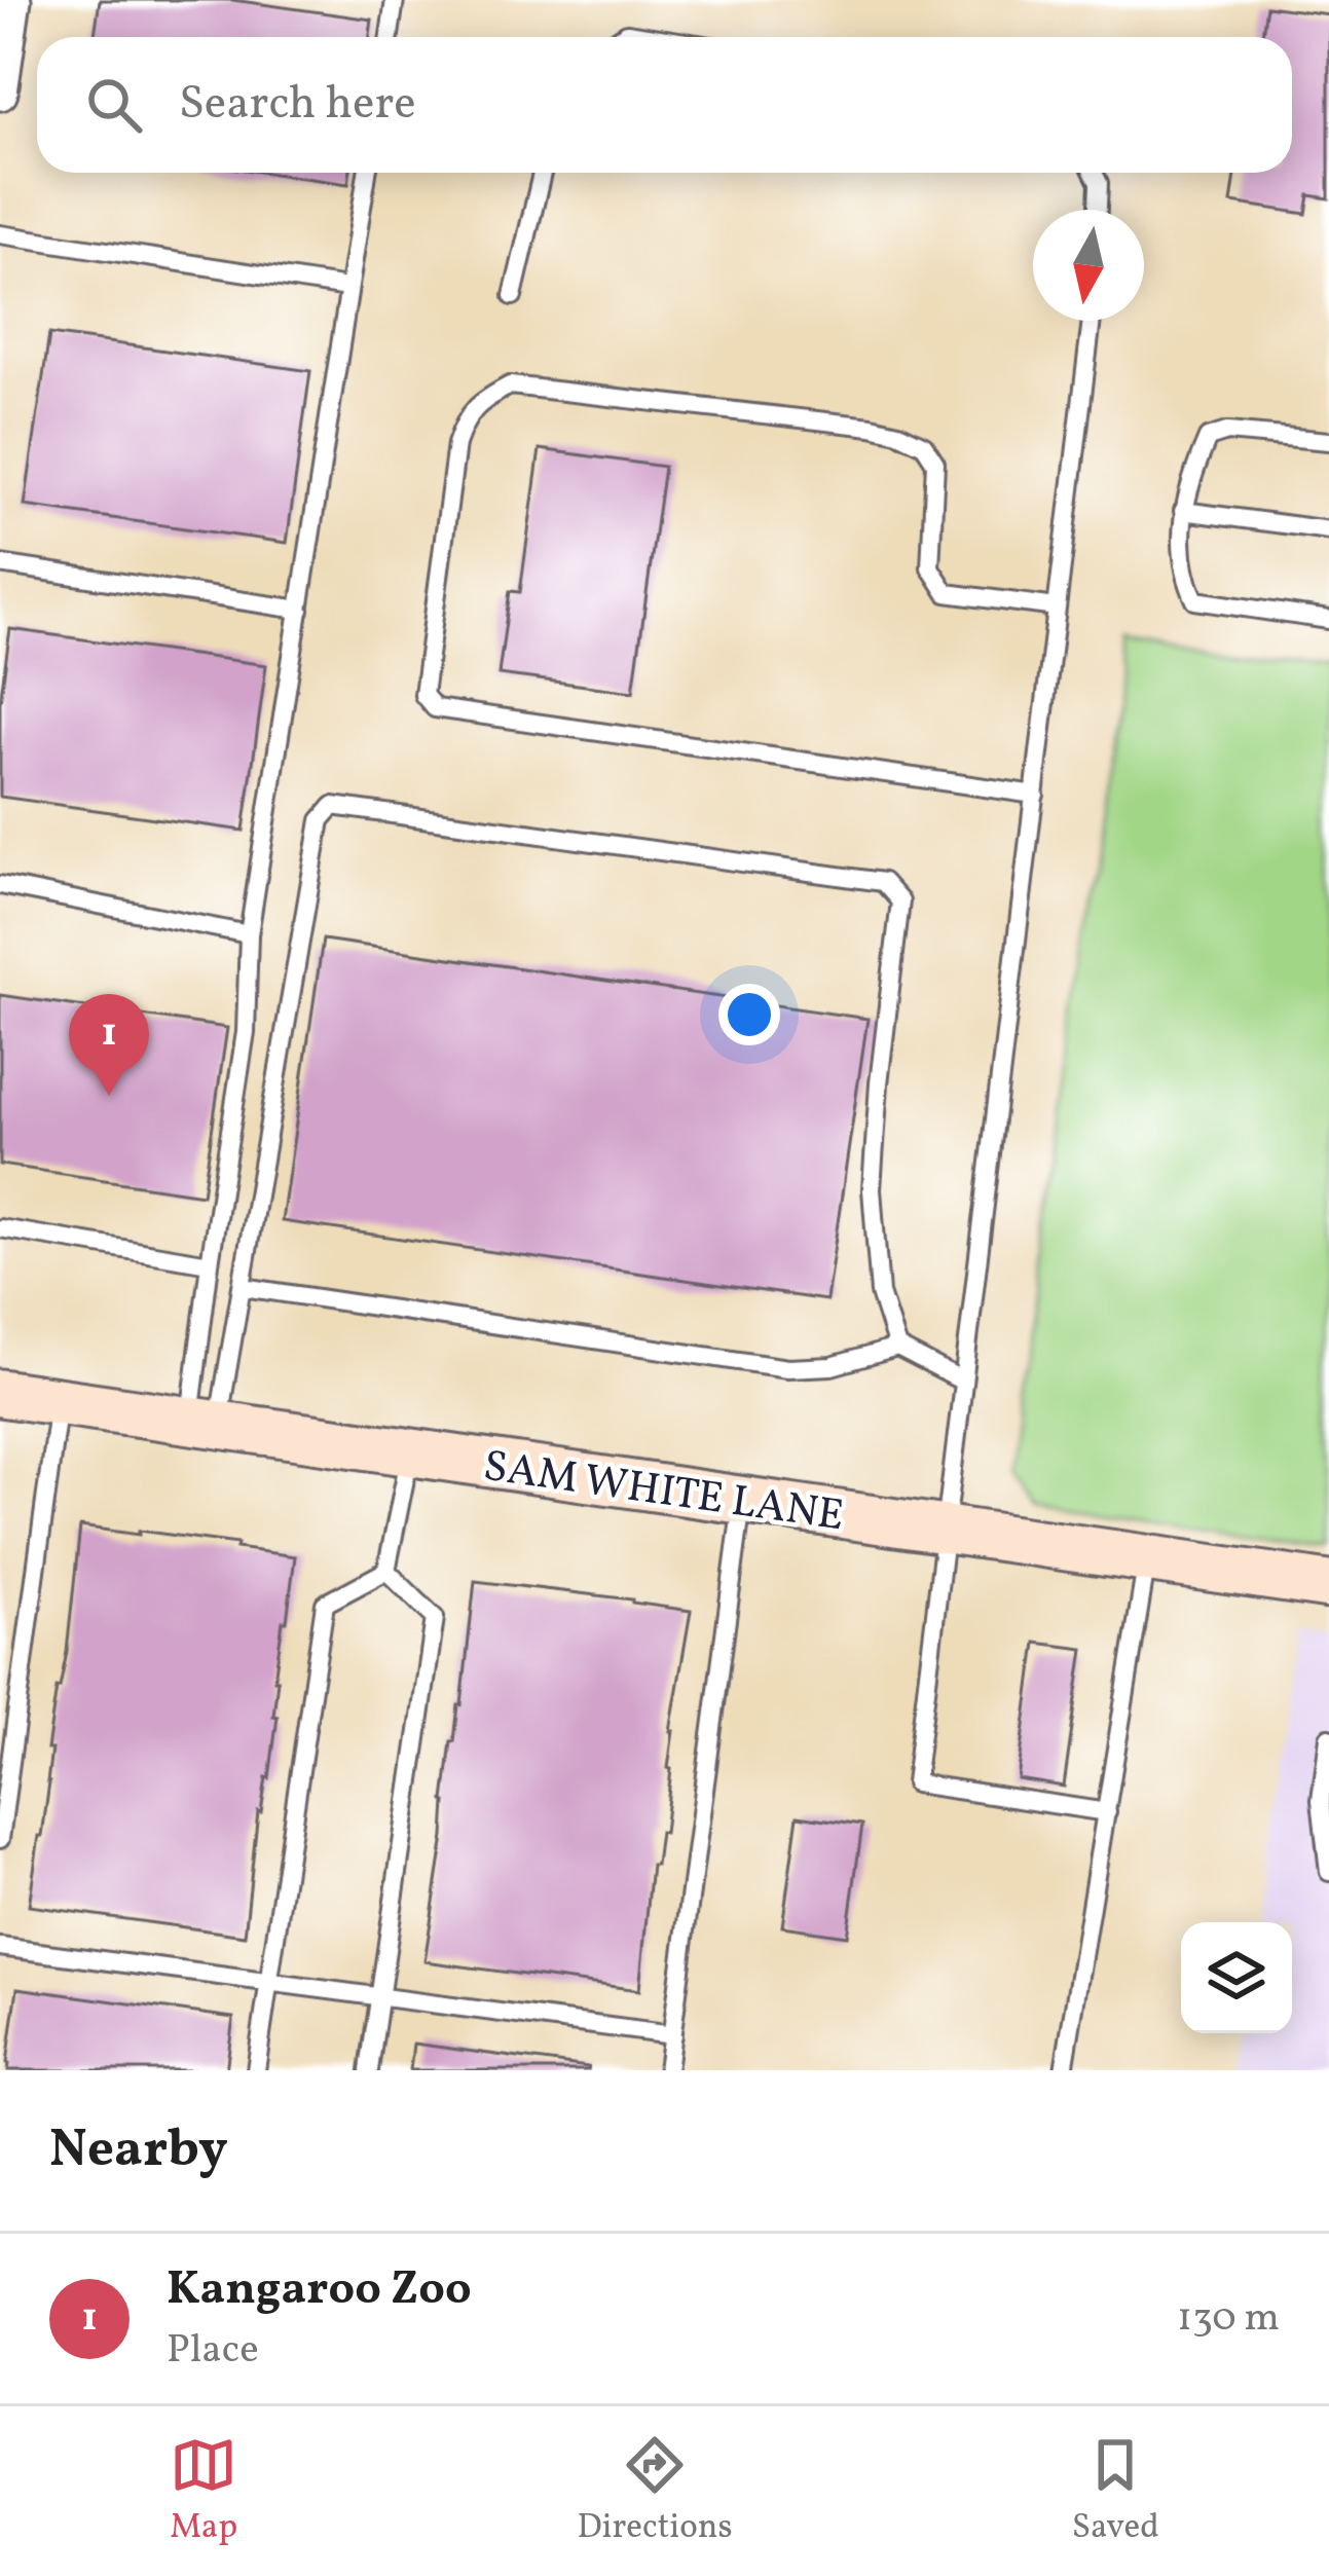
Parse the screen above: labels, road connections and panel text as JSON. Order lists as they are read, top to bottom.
{
  "streets": {
    "street": ["SAM WHITE LANE"]
  },
  "north": "bottom",
  "page": {
    "search": "Search here",
    "pins": "1",
    "heading": "Nearby",
    "list": [
      {
        "mark": "1",
        "name": "Kangaroo Zoo",
        "note": "Place",
        "value": "130 m"
      }
    ],
    "nav": ["Map", "Directions", "Saved"]
  }
}
